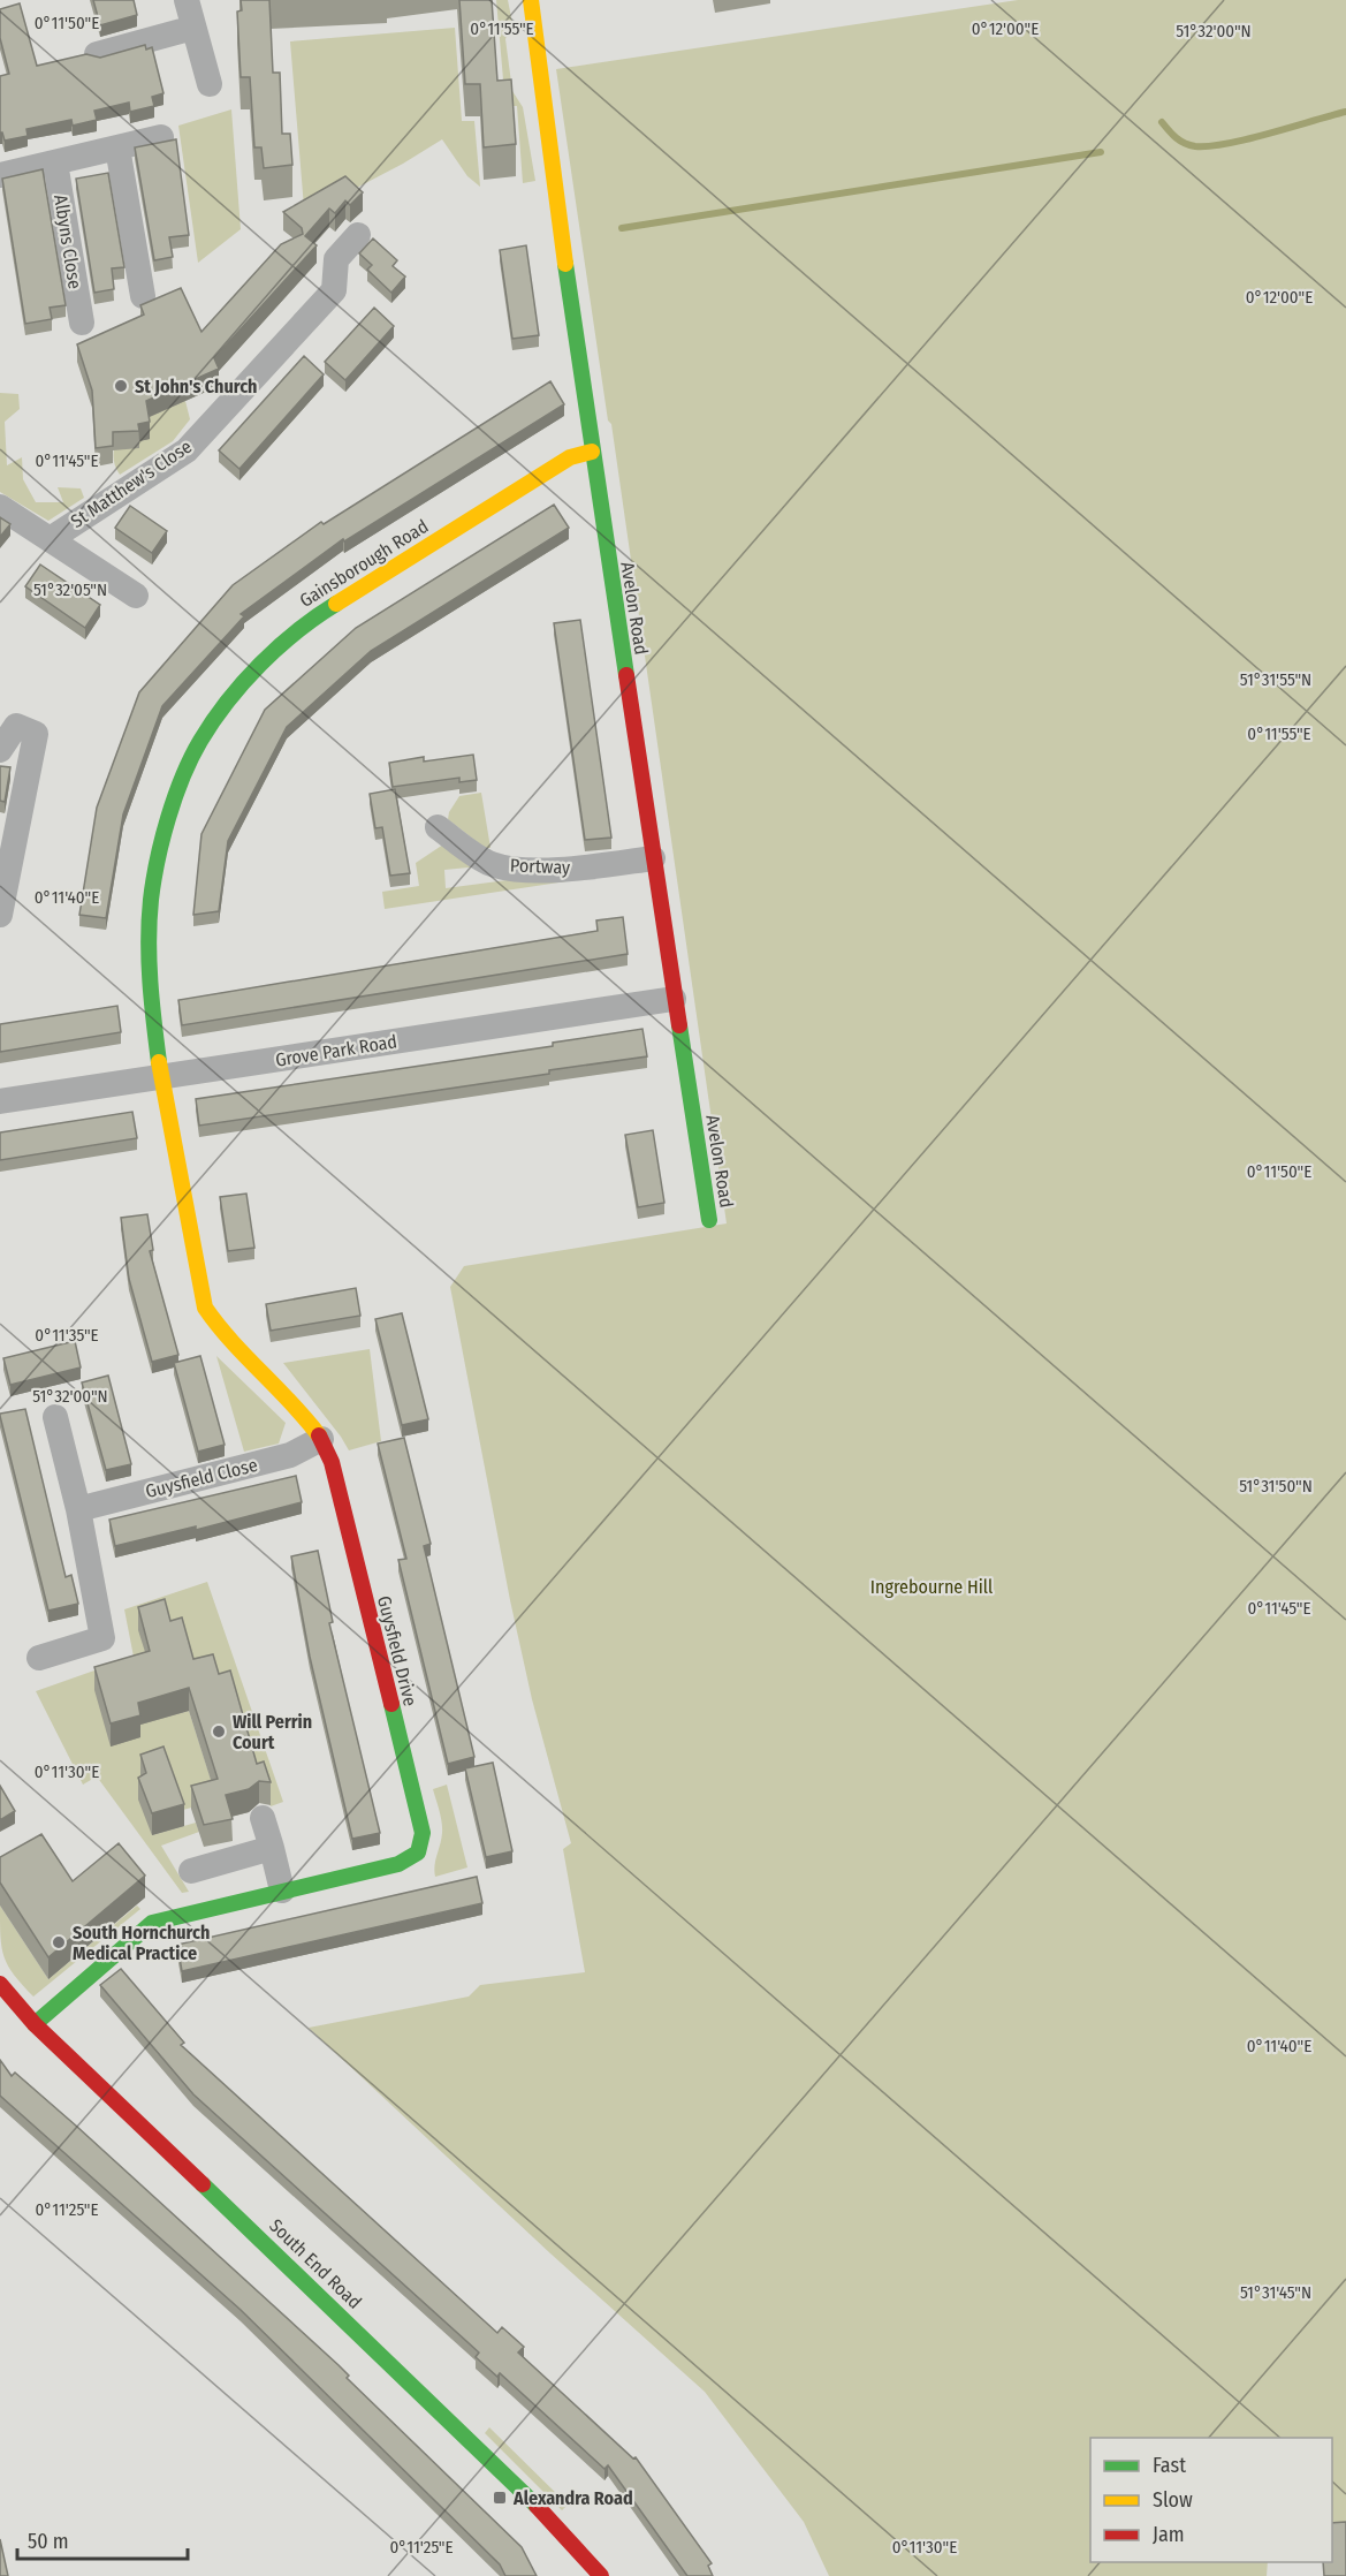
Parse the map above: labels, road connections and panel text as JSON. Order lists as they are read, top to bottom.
{
  "streets": {
    "street": [
      "Albyns Close",
      "St Matthew's Close",
      "Gainsborough Road",
      "Avelon Road",
      "Portway",
      "Grove Park Road",
      "Guysfield Close",
      "Guysfield Drive",
      "South End Road"
    ]
  },
  "crossings": [
    ["Gainsborough Road", "Avelon Road"],
    ["Gainsborough Road", "Grove Park Road"],
    ["Gainsborough Road", "Guysfield Drive"],
    ["Avelon Road", "Portway"],
    ["Avelon Road", "Grove Park Road"],
    ["Grove Park Road", "Guysfield Drive"],
    ["Guysfield Close", "Guysfield Drive"],
    ["Guysfield Drive", "South End Road"]
  ],
  "parks": ["Ingrebourne Hill"],
  "places": {
    "other": ["St John's Church", "Will Perrin Court", "South Hornchurch Medical Practice"],
    "transit": ["Alexandra Road"]
  },
  "legend": ["Fast", "Slow", "Jam"],
  "scale_bar": "50 m",
  "coordinates": [
    "0°11'50\"E",
    "0°11'55\"E",
    "0°12'00\"E",
    "51°32'00\"N",
    "0°11'45\"E",
    "51°32'05\"N",
    "51°31'55\"N",
    "0°11'40\"E",
    "0°11'35\"E",
    "51°31'50\"N",
    "0°11'30\"E",
    "0°11'25\"E",
    "51°31'45\"N"
  ]
}
